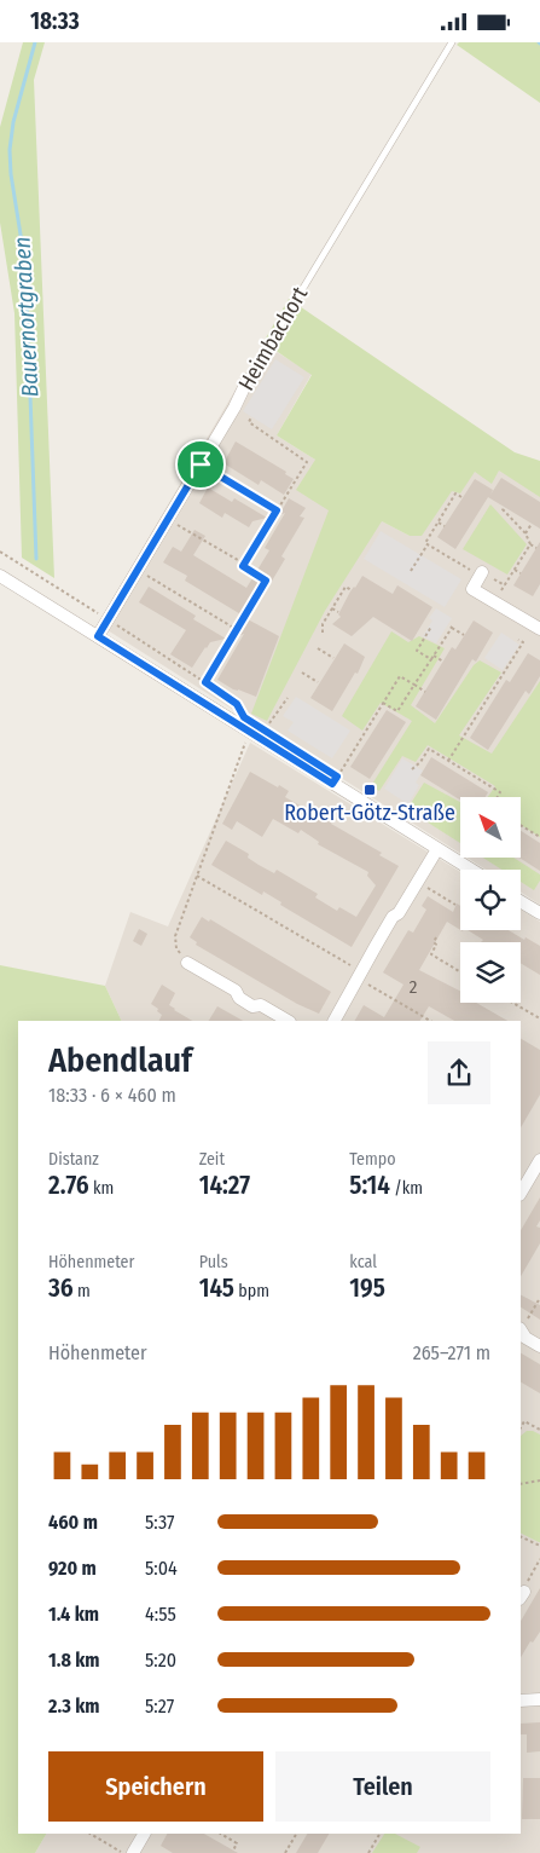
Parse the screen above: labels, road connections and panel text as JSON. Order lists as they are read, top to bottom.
{
  "streets": {
    "street": ["Heimbachort"]
  },
  "water": ["Bauernortgraben"],
  "places": {
    "transit": ["Robert-Götz-Straße"]
  },
  "house_numbers": ["2"],
  "north": "top left",
  "page": {
    "status": "18:33",
    "heading": ["Abendlauf", "18:33 · 6 × 460 m"],
    "stats": [
      ["Distanz", "2.76 km"],
      ["Zeit", "14:27"],
      ["Tempo", "5:14 /km"],
      ["Höhenmeter", "36 m"],
      ["Puls", "145 bpm"],
      ["kcal", "195"]
    ],
    "chart": ["Höhenmeter", "265–271 m"],
    "list": [
      {
        "name": "460 m",
        "note": "5:37"
      },
      {
        "name": "920 m",
        "note": "5:04"
      },
      {
        "name": "1.4 km",
        "note": "4:55"
      },
      {
        "name": "1.8 km",
        "note": "5:20"
      },
      {
        "name": "2.3 km",
        "note": "5:27"
      }
    ],
    "buttons": ["Speichern", "Teilen"]
  }
}
